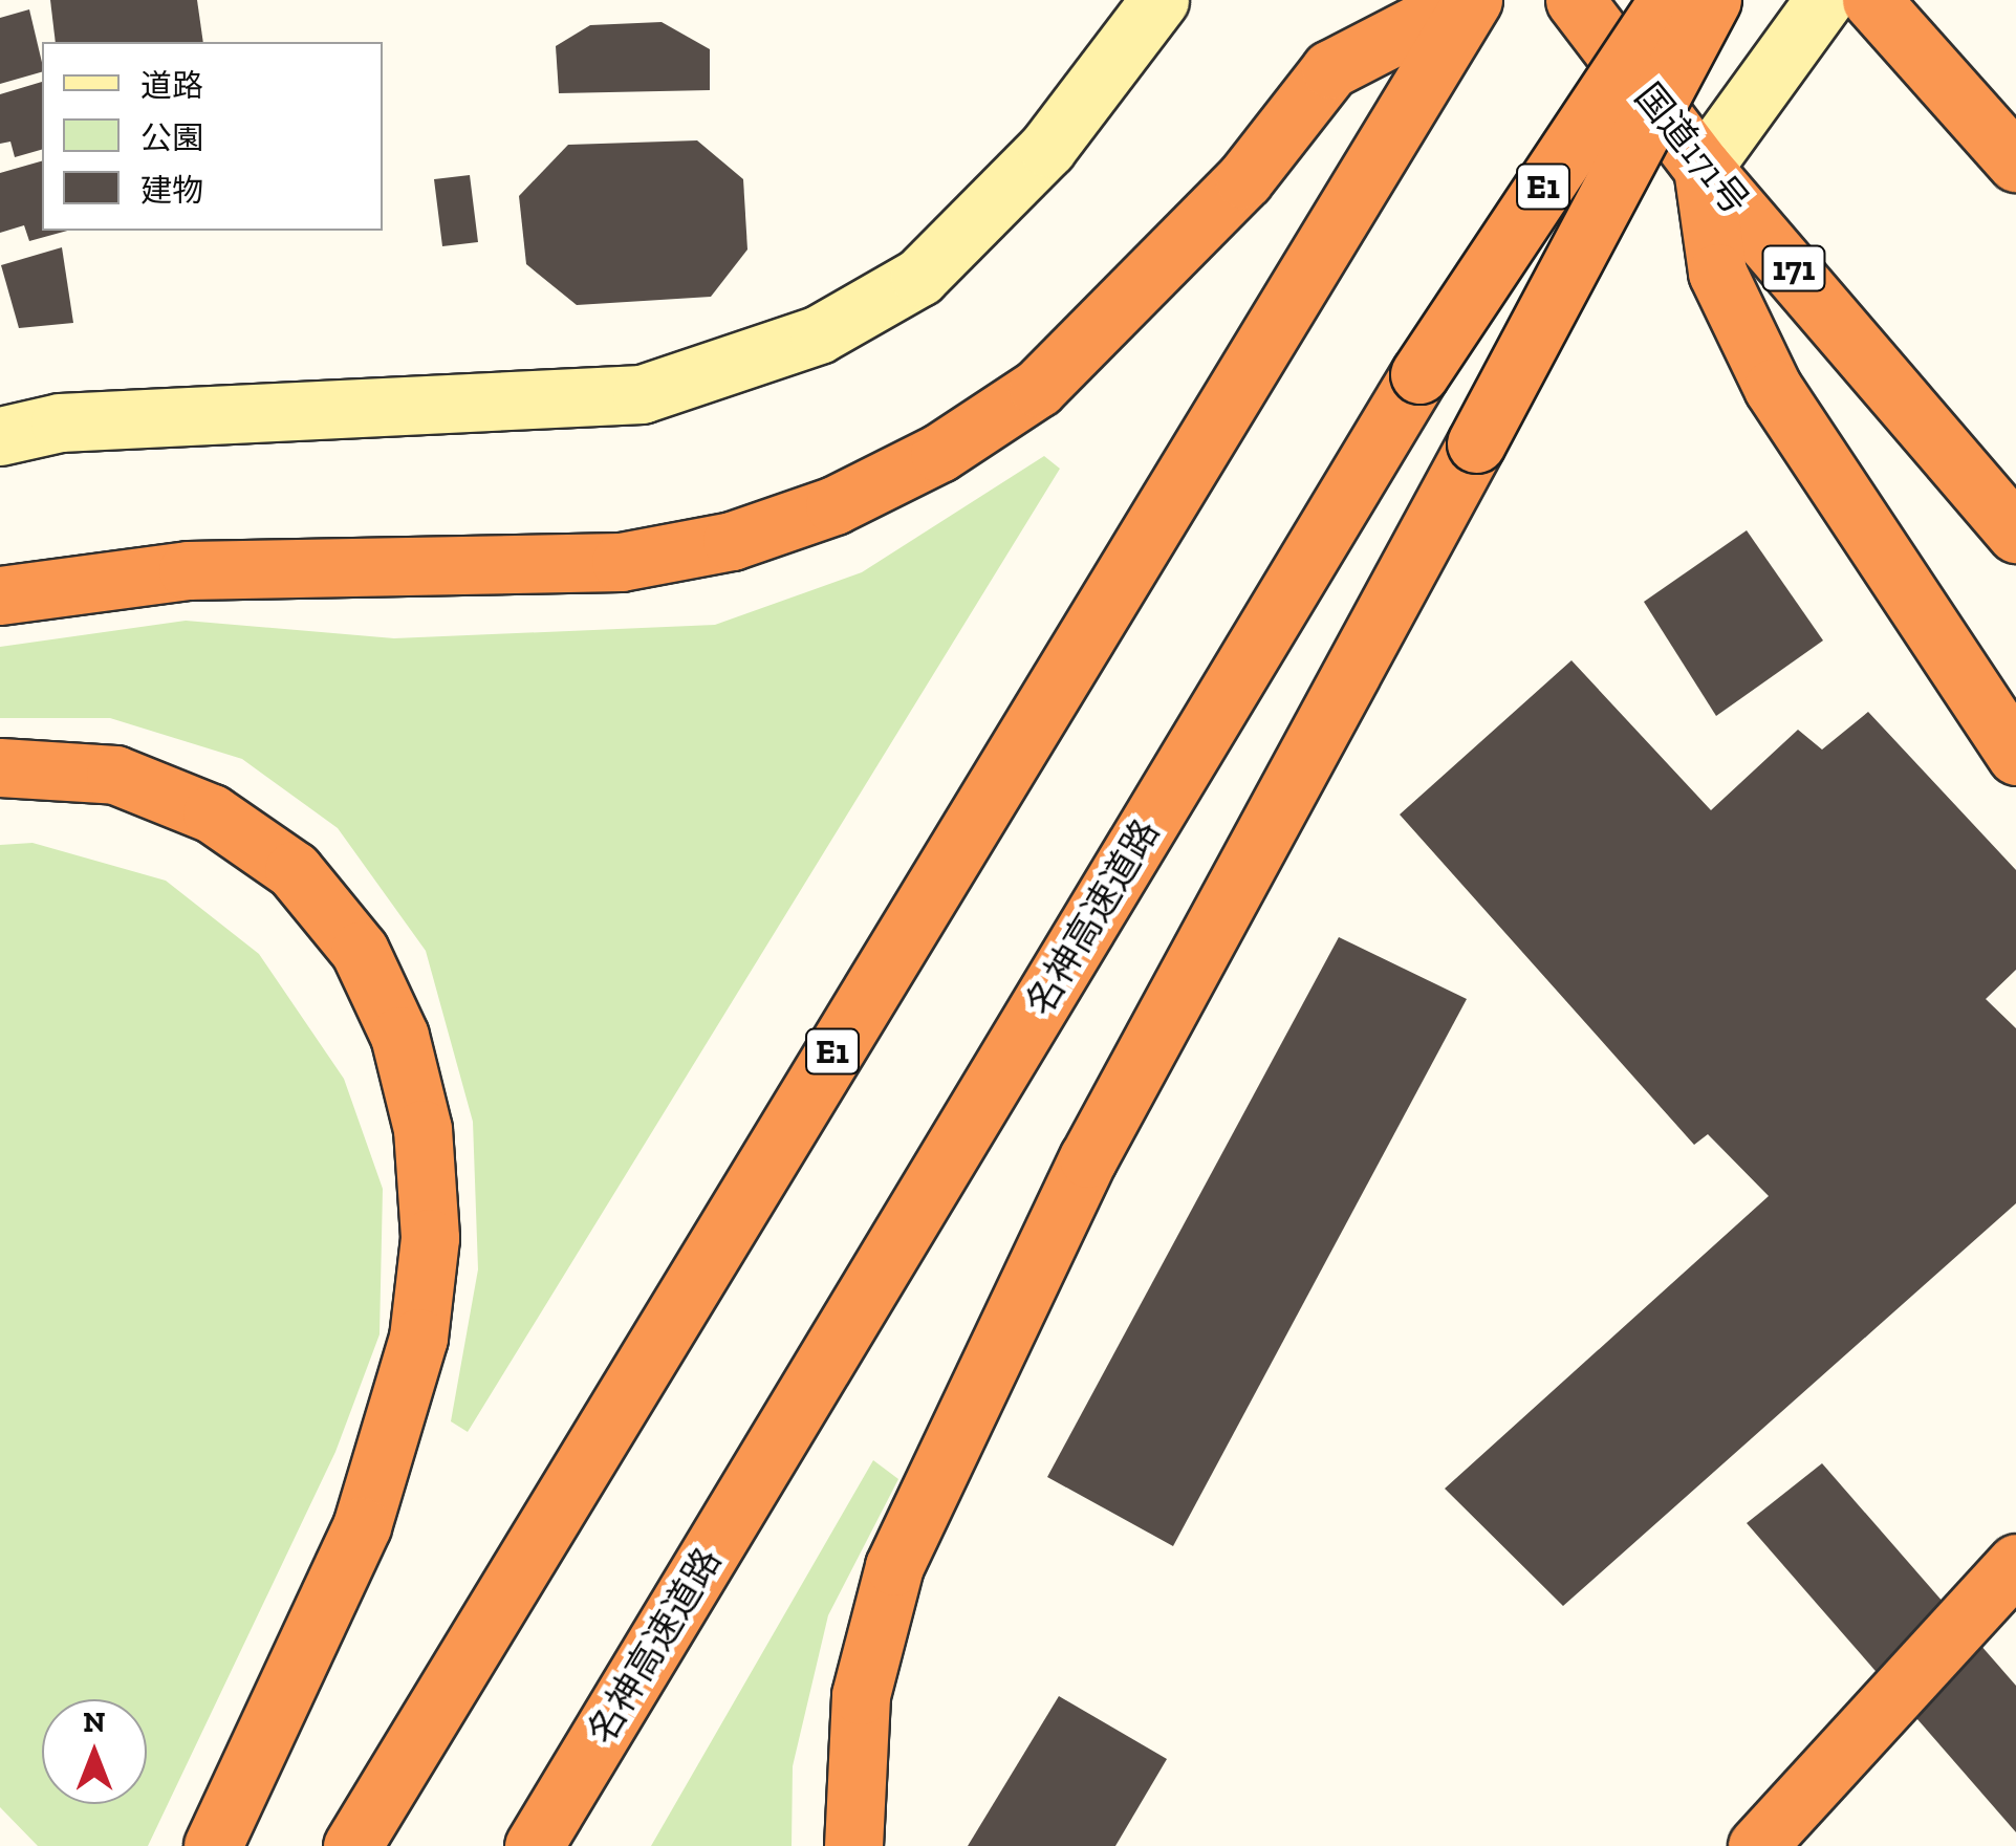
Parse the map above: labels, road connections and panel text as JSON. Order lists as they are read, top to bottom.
{
  "streets": {
    "highway": [
      "国道171号",
      "E1",
      "171",
      "名神高速道路"
    ]
  },
  "legend": ["道路", "公園", "建物"],
  "north": "top"
}
